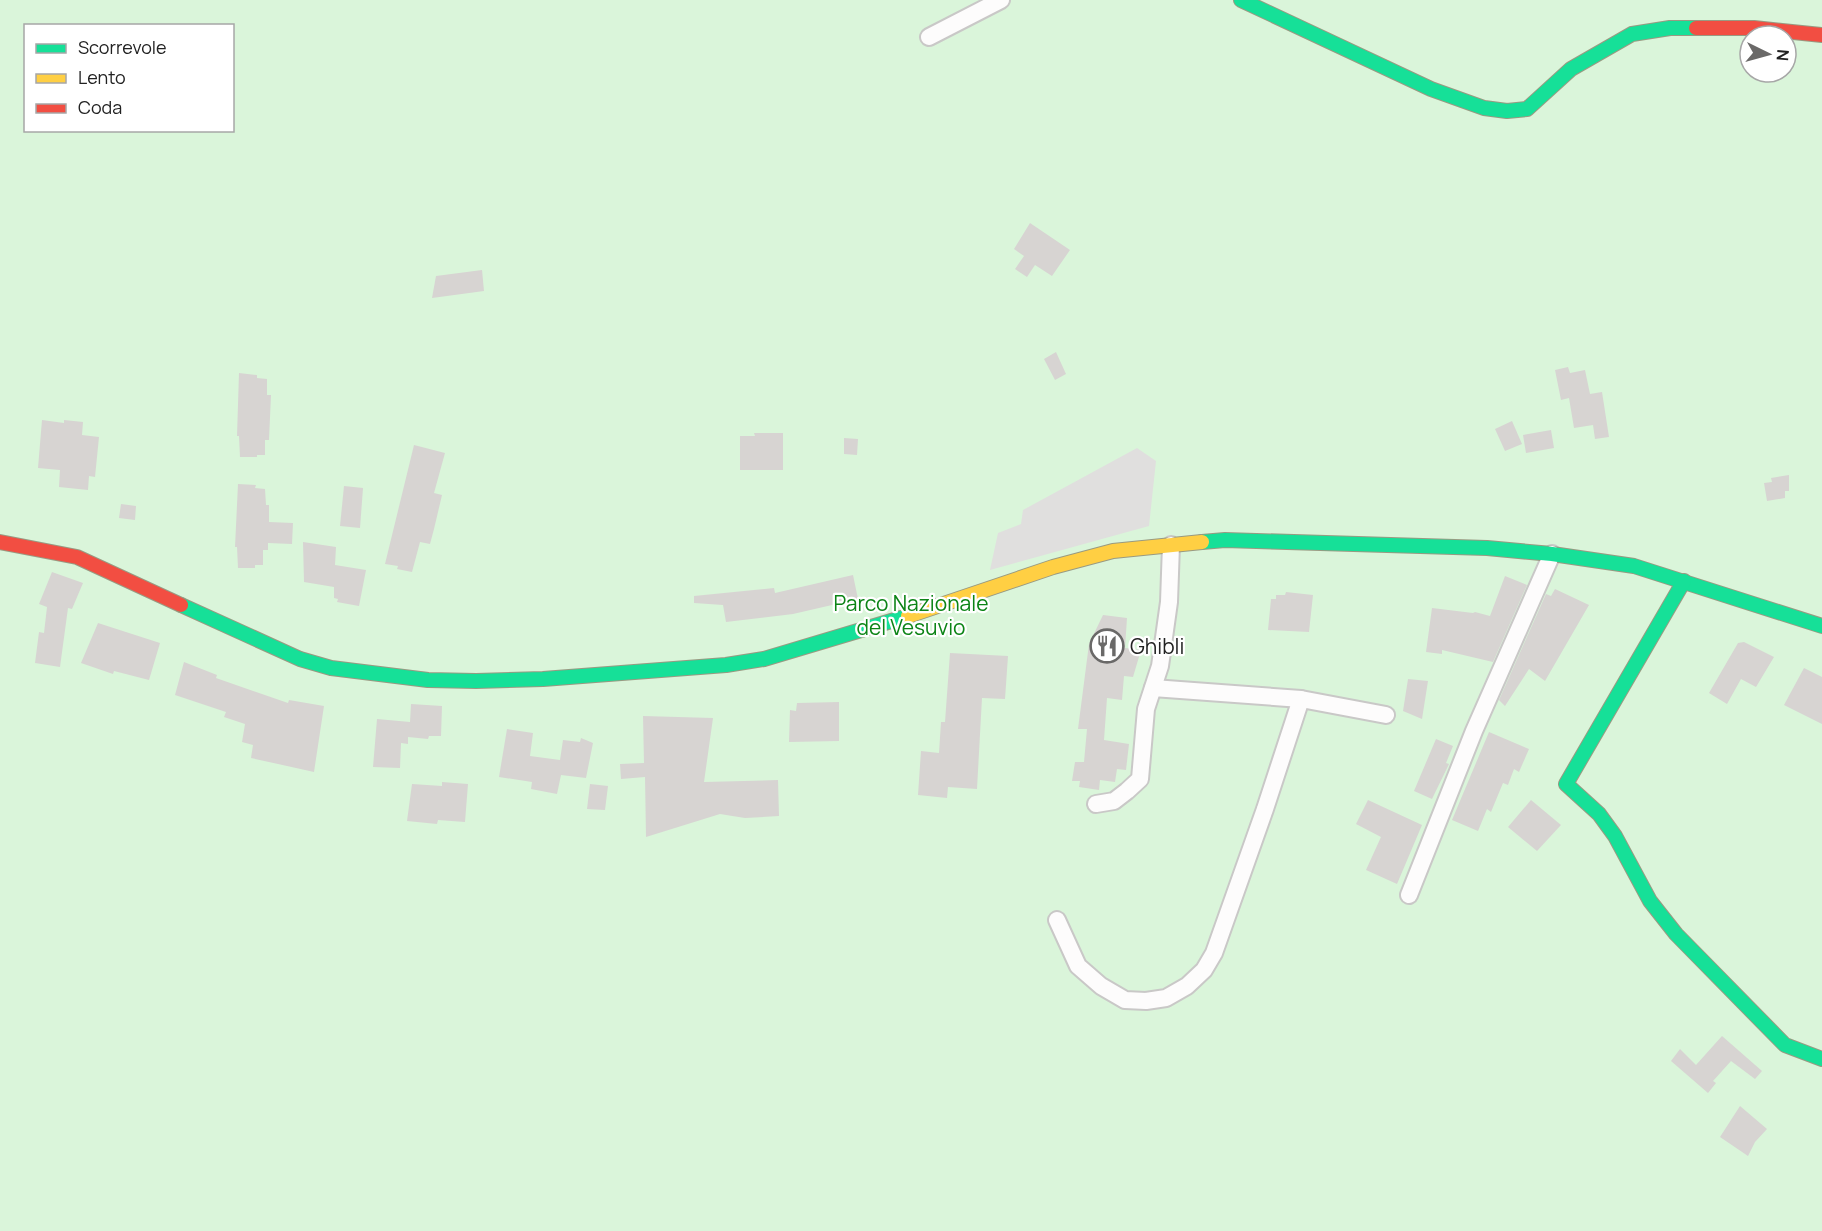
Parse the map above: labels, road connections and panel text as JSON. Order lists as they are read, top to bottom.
{
  "parks": ["Parco Nazionale del Vesuvio"],
  "places": {
    "restaurant": ["Ghibli"]
  },
  "legend": ["Scorrevole", "Lento", "Coda"],
  "north": "right"
}
